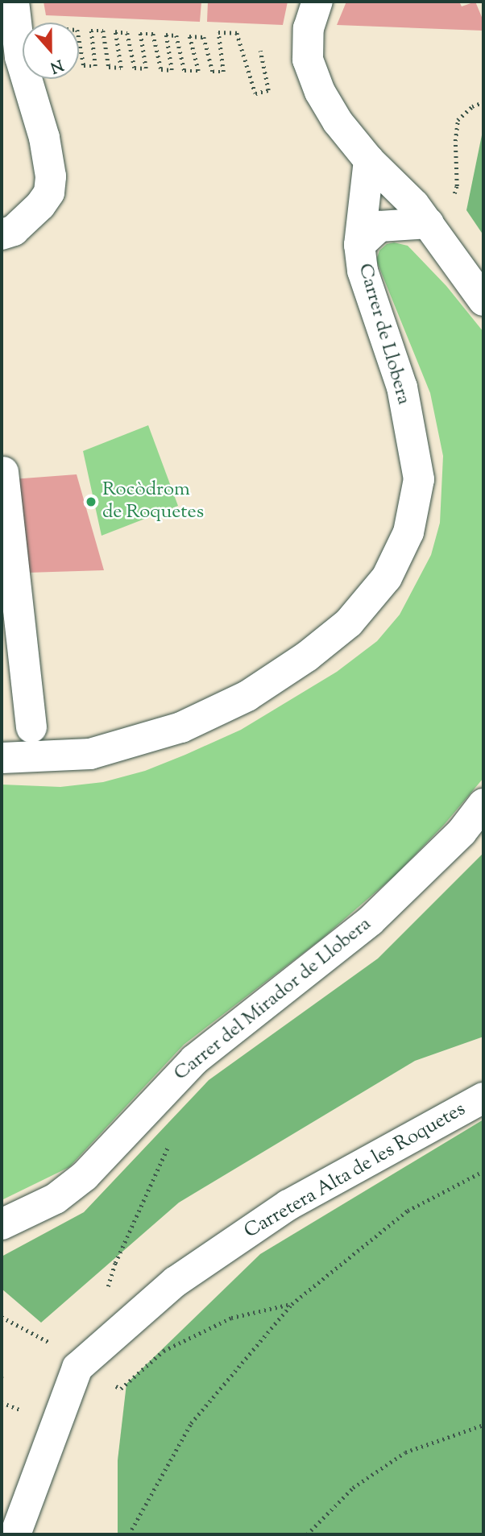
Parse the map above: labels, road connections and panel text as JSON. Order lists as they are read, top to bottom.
{
  "streets": {
    "street": ["Carrer de Llobera", "Carrer del Mirador de Llobera", "Carretera Alta de les Roquetes"]
  },
  "places": ["Rocòdrom de Roquetes"],
  "north": "bottom"
}
